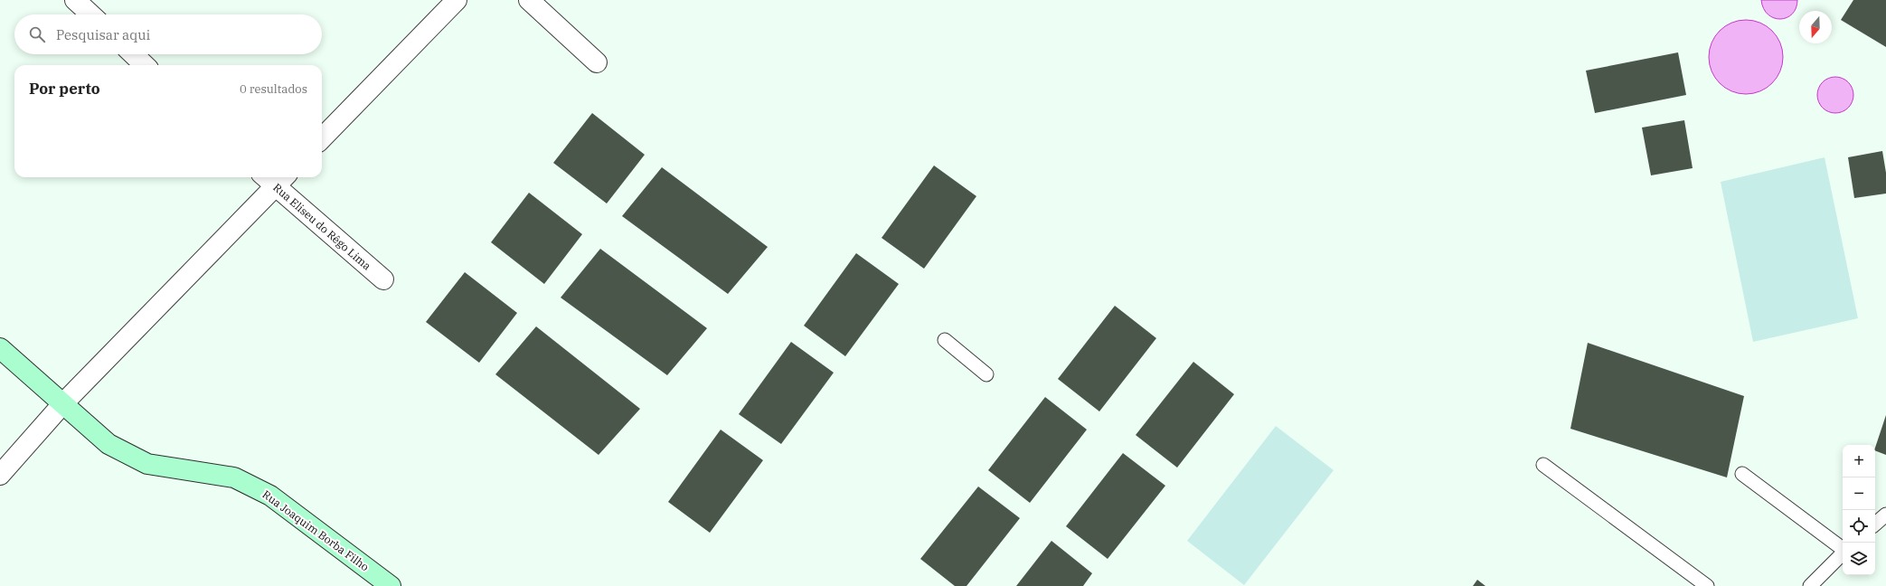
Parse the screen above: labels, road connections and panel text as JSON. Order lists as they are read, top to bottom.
{
  "streets": {
    "main road": ["Rua Joaquim Borba Filho"],
    "street": ["Rua Eliseu do Rêgo Lima"]
  },
  "north": "bottom",
  "page": {
    "search": "Pesquisar aqui",
    "heading": ["Por perto", "0 resultados"],
    "map_buttons": ["+", "−"]
  }
}
